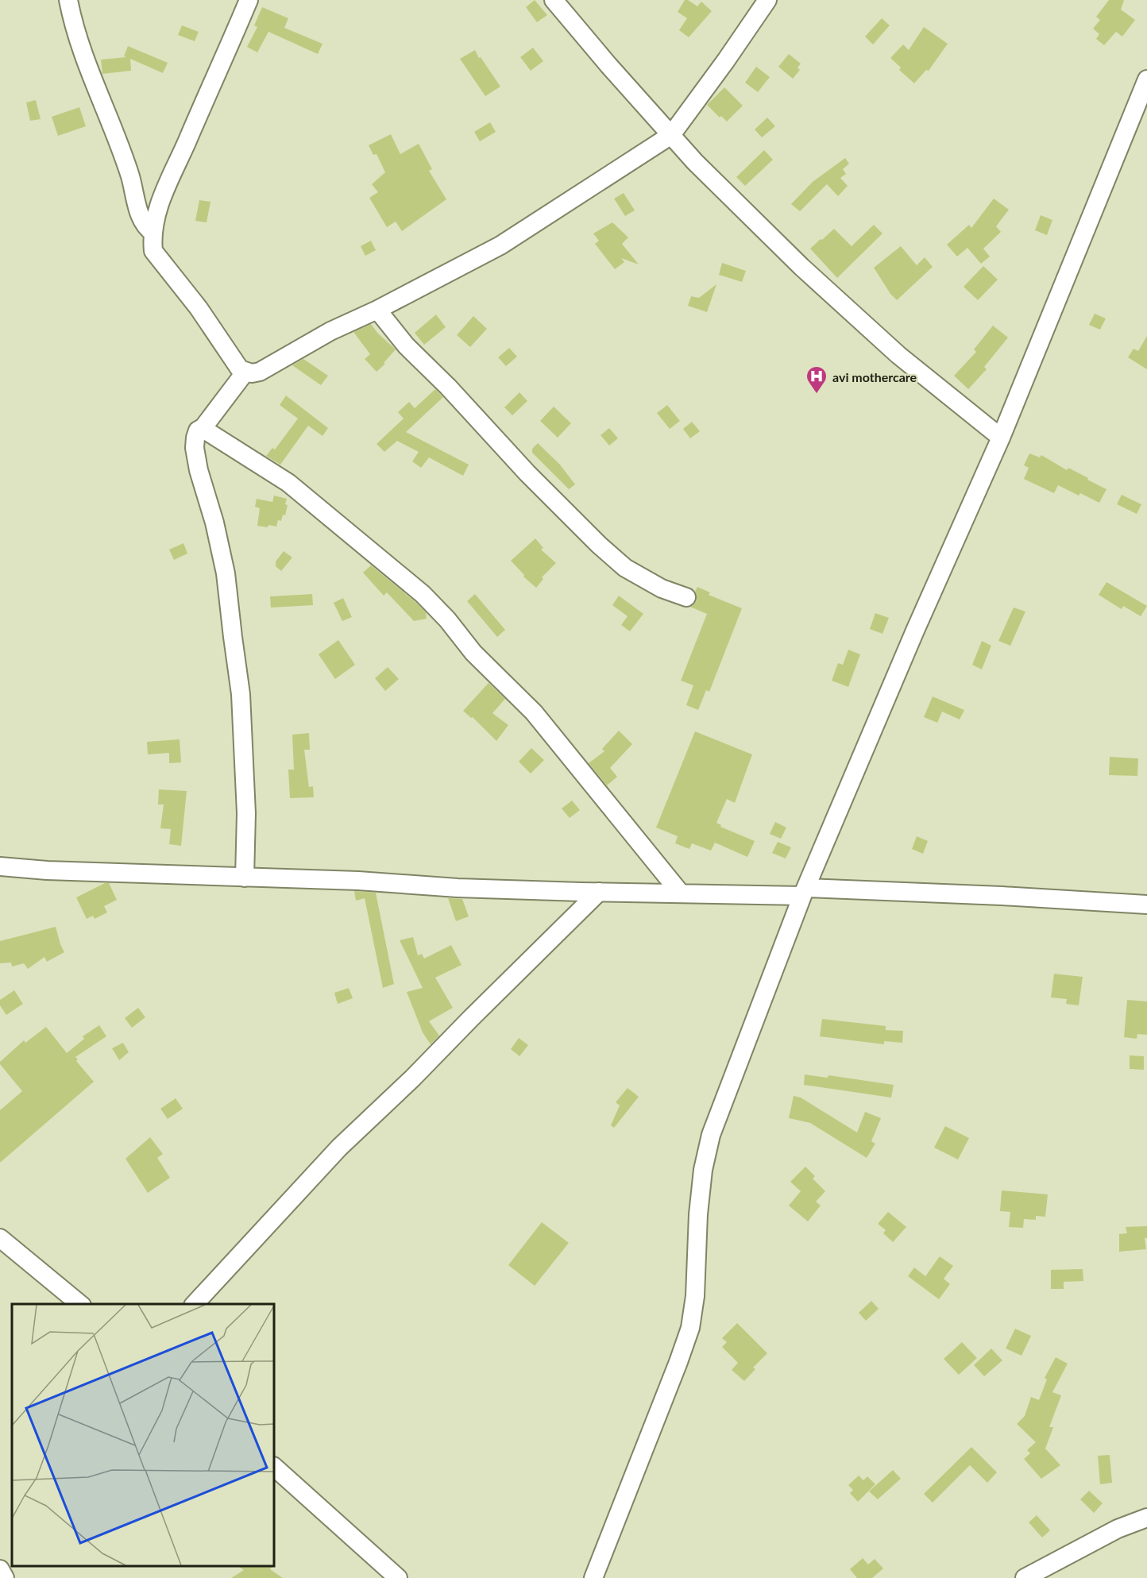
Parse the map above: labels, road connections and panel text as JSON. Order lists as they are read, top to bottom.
{
  "places": {
    "hospital": ["avi mothercare"]
  }
}
